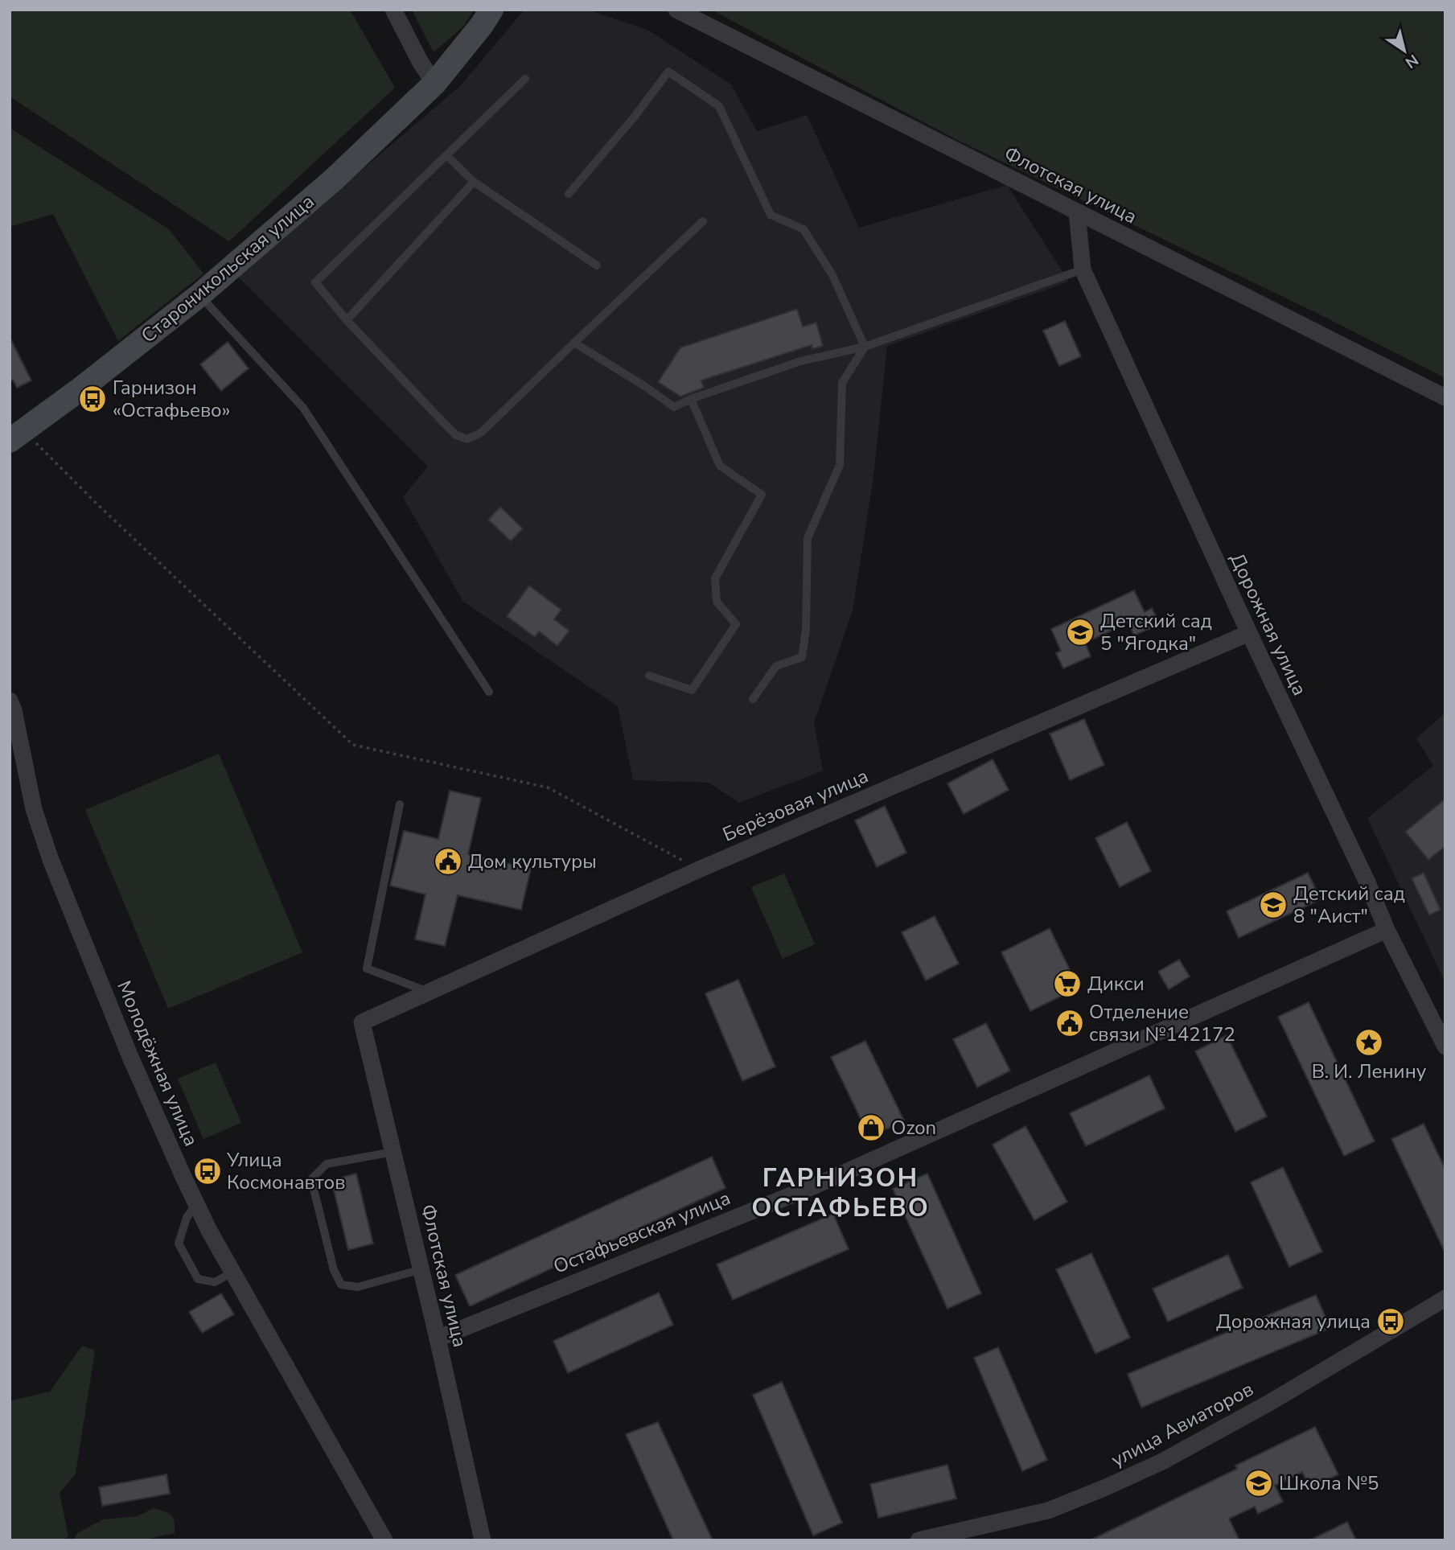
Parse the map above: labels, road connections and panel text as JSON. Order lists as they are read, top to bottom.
{
  "streets": {
    "street": [
      "Флотская улица",
      "Староникольская улица",
      "Дорожная улица",
      "Берёзовая улица",
      "Молодёжная улица",
      "Остафьевская улица",
      "улица Авиаторов"
    ]
  },
  "crossings": [
    ["Флотская улица", "Дорожная улица"],
    ["Флотская улица", "Берёзовая улица"],
    ["Флотская улица", "Остафьевская улица"],
    ["Дорожная улица", "Берёзовая улица"],
    ["Дорожная улица", "Остафьевская улица"]
  ],
  "districts": ["ГАРНИЗОН ОСТАФЬЕВО"],
  "places": {
    "bus stop": ["Гарнизон «Остафьево»", "Улица Космонавтов", "Дорожная улица"],
    "school or university": ["Детский сад 5 \"Ягодка\"", "Детский сад 8 \"Аист\"", "Школа №5"],
    "public building": ["Дом культуры", "Отделение связи №142172"],
    "supermarket": ["Дикси"],
    "place": ["В. И. Ленину"],
    "shop": ["Ozon"]
  },
  "north": "bottom right"
}
